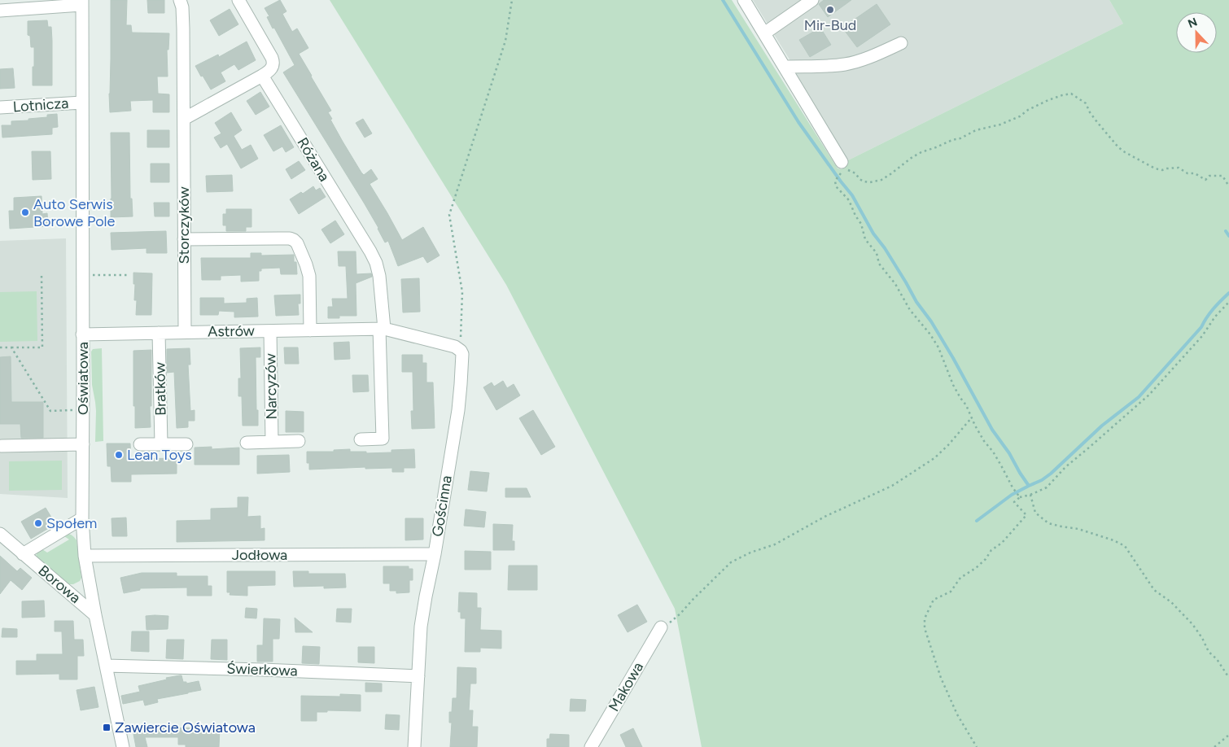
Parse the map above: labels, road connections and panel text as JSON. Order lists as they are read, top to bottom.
{
  "streets": {
    "street": [
      "Lotnicza",
      "Różana",
      "Storczyków",
      "Astrów",
      "Oświatowa",
      "Narcyzów",
      "Bratków",
      "Gościnna",
      "Jodłowa",
      "Borowa",
      "Świerkowa",
      "Makowa"
    ]
  },
  "crossings": [
    ["Lotnicza", "Oświatowa"],
    ["Różana", "Astrów"],
    ["Storczyków", "Astrów"],
    ["Astrów", "Oświatowa"],
    ["Astrów", "Narcyzów"],
    ["Astrów", "Bratków"],
    ["Oświatowa", "Jodłowa"],
    ["Oświatowa", "Borowa"],
    ["Oświatowa", "Świerkowa"],
    ["Gościnna", "Jodłowa"],
    ["Gościnna", "Świerkowa"]
  ],
  "places": {
    "other": [
      "Mir-Bud",
      "Auto Serwis Borowe Pole",
      "Lean Toys",
      "Społem"
    ],
    "transit": ["Zawiercie Oświatowa"]
  },
  "north": "top"
}
